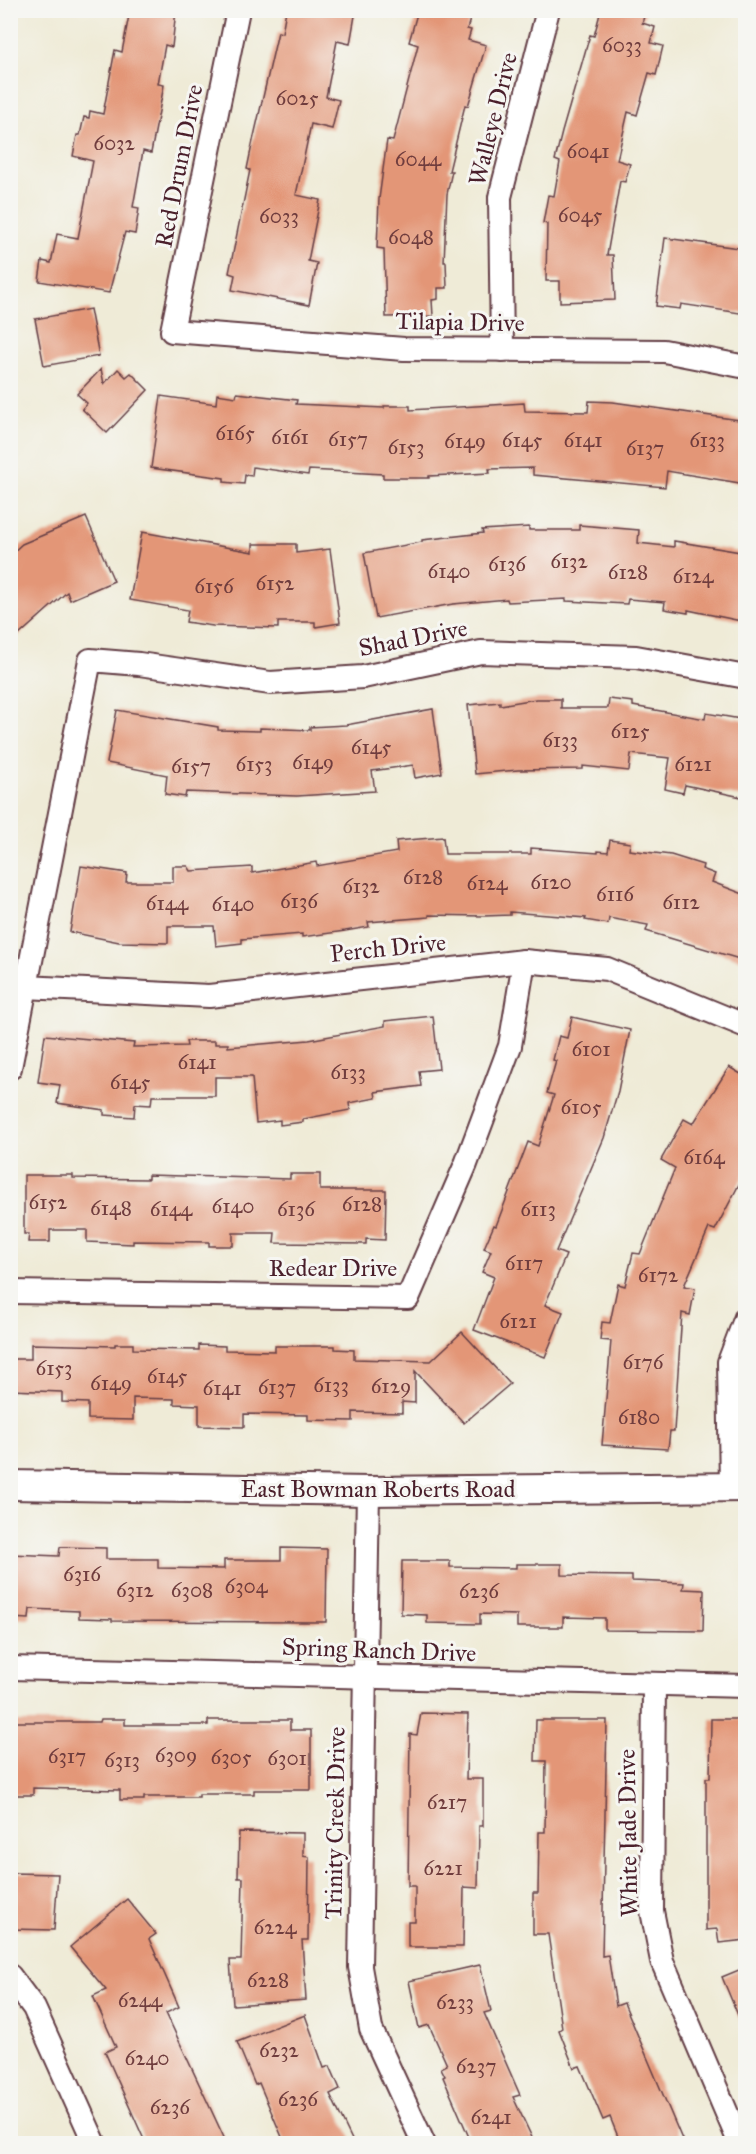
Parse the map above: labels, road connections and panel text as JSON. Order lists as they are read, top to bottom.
{
  "streets": {
    "street": [
      "Walleye Drive",
      "Red Drum Drive",
      "Tilapia Drive",
      "Shad Drive",
      "Perch Drive",
      "Redear Drive",
      "East Bowman Roberts Road",
      "Spring Ranch Drive",
      "Trinity Creek Drive",
      "White Jade Drive"
    ]
  },
  "crossings": [
    ["Walleye Drive", "Tilapia Drive"],
    ["Red Drum Drive", "Tilapia Drive"],
    ["Shad Drive", "Perch Drive"],
    ["Perch Drive", "Redear Drive"],
    ["East Bowman Roberts Road", "Trinity Creek Drive"],
    ["Spring Ranch Drive", "Trinity Creek Drive"],
    ["Spring Ranch Drive", "White Jade Drive"]
  ],
  "house_numbers": [
    "6033",
    "6025",
    "6032",
    "6041",
    "6044",
    "6045",
    "6033",
    "6048",
    "6165",
    "6161",
    "6157",
    "6145",
    "6141",
    "6133",
    "6149",
    "6153",
    "6137",
    "6132",
    "6136",
    "6140",
    "6128",
    "6124",
    "6152",
    "6156",
    "6125",
    "6133",
    "6145",
    "6149",
    "6153",
    "6121",
    "6157",
    "6128",
    "6120",
    "6124",
    "6132",
    "6116",
    "6136",
    "6112",
    "6144",
    "6140",
    "6101",
    "6141",
    "6133",
    "6145",
    "6105",
    "6164",
    "6152",
    "6128",
    "6140",
    "6148",
    "6144",
    "6136",
    "6113",
    "6117",
    "6172",
    "6121",
    "6176",
    "6153",
    "6145",
    "6149",
    "6133",
    "6129",
    "6137",
    "6141",
    "6180",
    "6316",
    "6304",
    "6312",
    "6308",
    "6236",
    "6309",
    "6317",
    "6305",
    "6301",
    "6313",
    "6217",
    "6221",
    "6224",
    "6228",
    "6244",
    "6233",
    "6232",
    "6240",
    "6237",
    "6236",
    "6236",
    "6241"
  ]
}
